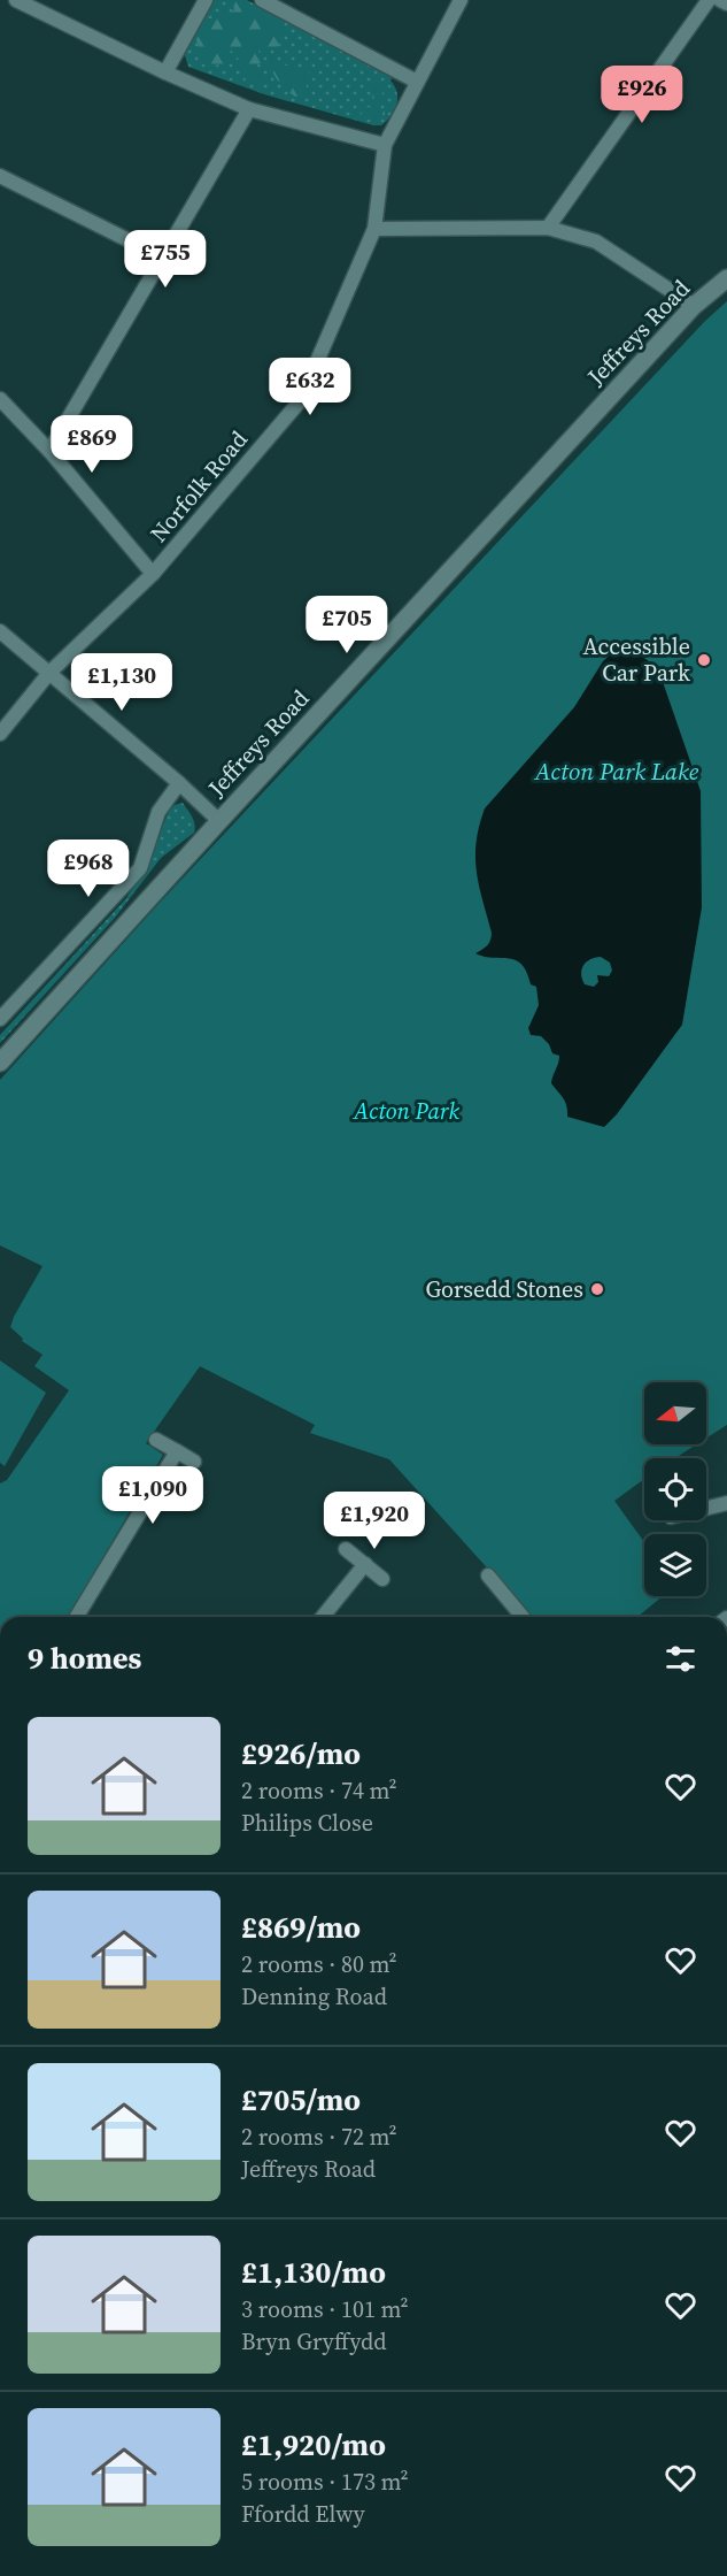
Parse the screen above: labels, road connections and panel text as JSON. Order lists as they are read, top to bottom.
{
  "streets": {
    "street": ["Jeffreys Road", "Norfolk Road"]
  },
  "water": ["Acton Park Lake"],
  "parks": ["Acton Park"],
  "places": ["Accessible Car Park", "Gorsedd Stones"],
  "north": "left",
  "page": {
    "price": [
      "£926",
      "£755",
      "£632",
      "£869",
      "£705",
      "£1,130",
      "£968",
      "£1,090",
      "£1,920"
    ],
    "heading": "9 homes",
    "list": [
      {
        "name": "£926/mo",
        "note": "2 rooms · 74 m² · Philips Close"
      },
      {
        "name": "£869/mo",
        "note": "2 rooms · 80 m² · Denning Road"
      },
      {
        "name": "£705/mo",
        "note": "2 rooms · 72 m² · Jeffreys Road"
      },
      {
        "name": "£1,130/mo",
        "note": "3 rooms · 101 m² · Bryn Gryffydd"
      },
      {
        "name": "£1,920/mo",
        "note": "5 rooms · 173 m² · Ffordd Elwy"
      }
    ]
  }
}
